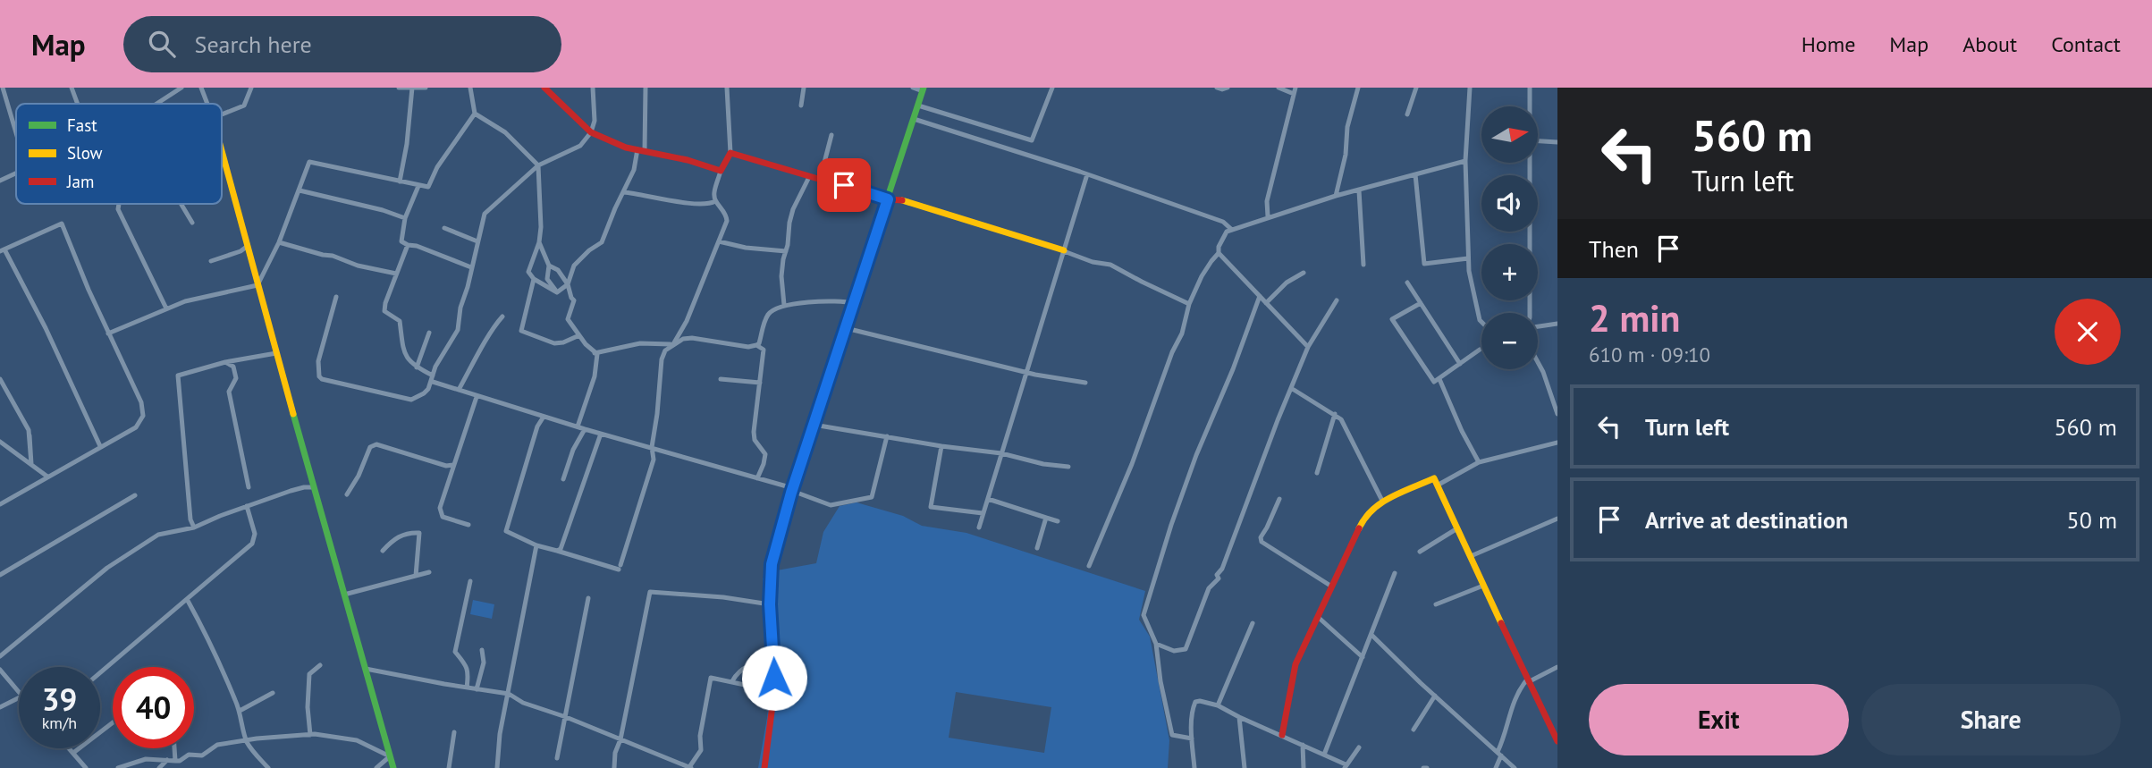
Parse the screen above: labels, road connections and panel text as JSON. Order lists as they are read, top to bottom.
{
  "legend": ["Fast", "Slow", "Jam"],
  "north": "right",
  "page": {
    "header": "Map",
    "search": "Search here",
    "nav": [
      "Home",
      "Map",
      "About",
      "Contact"
    ],
    "turn": ["560 m", "Turn left"],
    "map_buttons": ["+", "−"],
    "then": "Then",
    "heading": ["2 min", "610 m · 09:10"],
    "list": [
      {
        "name": "Turn left",
        "value": "560 m"
      },
      {
        "name": "Arrive at destination",
        "value": "50 m"
      }
    ],
    "speed": "39 km/h",
    "limit": "40",
    "buttons": ["Exit", "Share"]
  }
}
